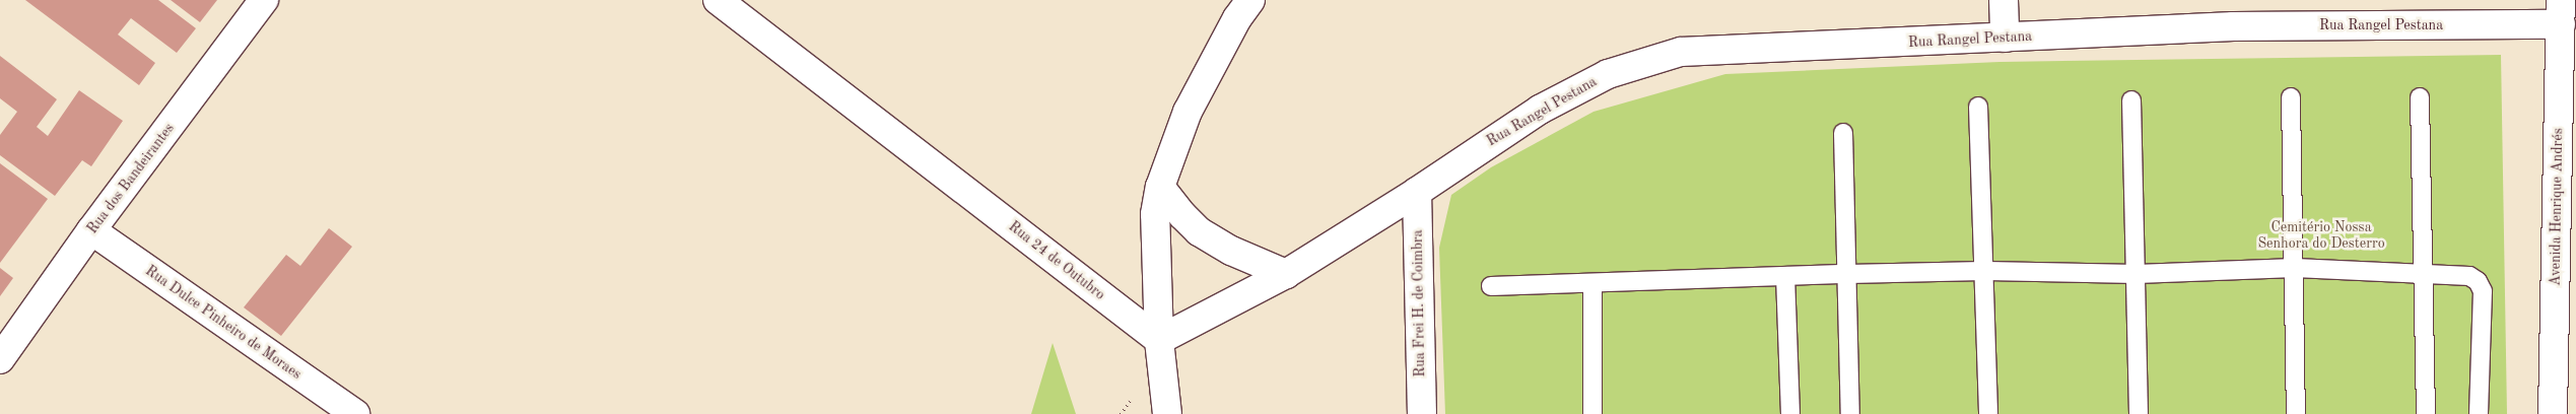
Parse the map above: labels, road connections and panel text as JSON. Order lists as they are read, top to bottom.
{
  "streets": {
    "street": [
      "Rua Rangel Pestana",
      "Rua dos Bandeirantes",
      "Avenida Henrique Andrés",
      "Rua 24 de Outubro",
      "Rua Frei H. de Coimbra",
      "Rua Dulce Pinheiro de Moraes"
    ]
  },
  "crossings": [
    ["Rua Rangel Pestana", "Avenida Henrique Andrés"],
    ["Rua Rangel Pestana", "Rua Frei H. de Coimbra"],
    ["Rua dos Bandeirantes", "Rua Dulce Pinheiro de Moraes"]
  ],
  "parks": ["Cemitério Nossa Senhora do Desterro"]
}
